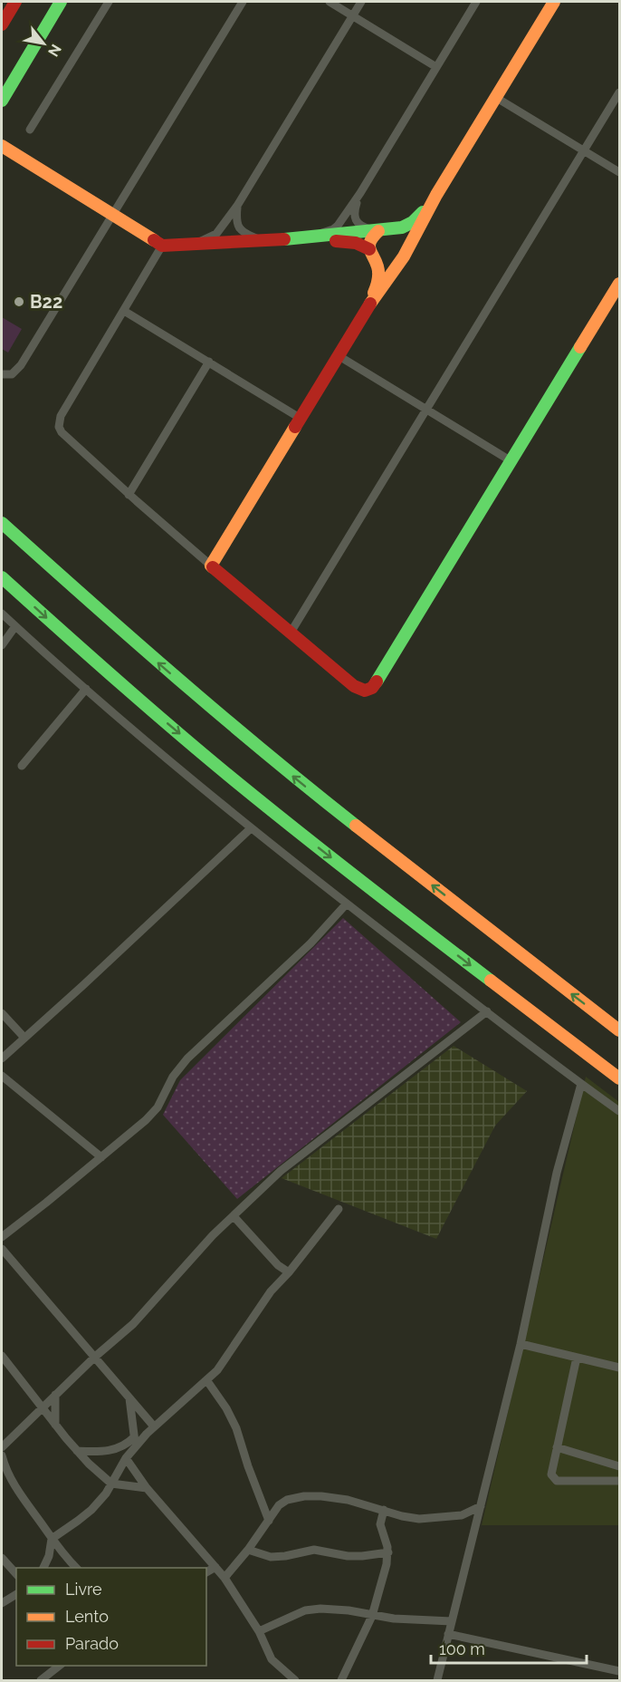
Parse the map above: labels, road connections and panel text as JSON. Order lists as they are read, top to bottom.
{
  "places": ["B22"],
  "legend": ["Livre", "Lento", "Parado"],
  "scale_bar": "100 m",
  "north": "bottom right"
}
